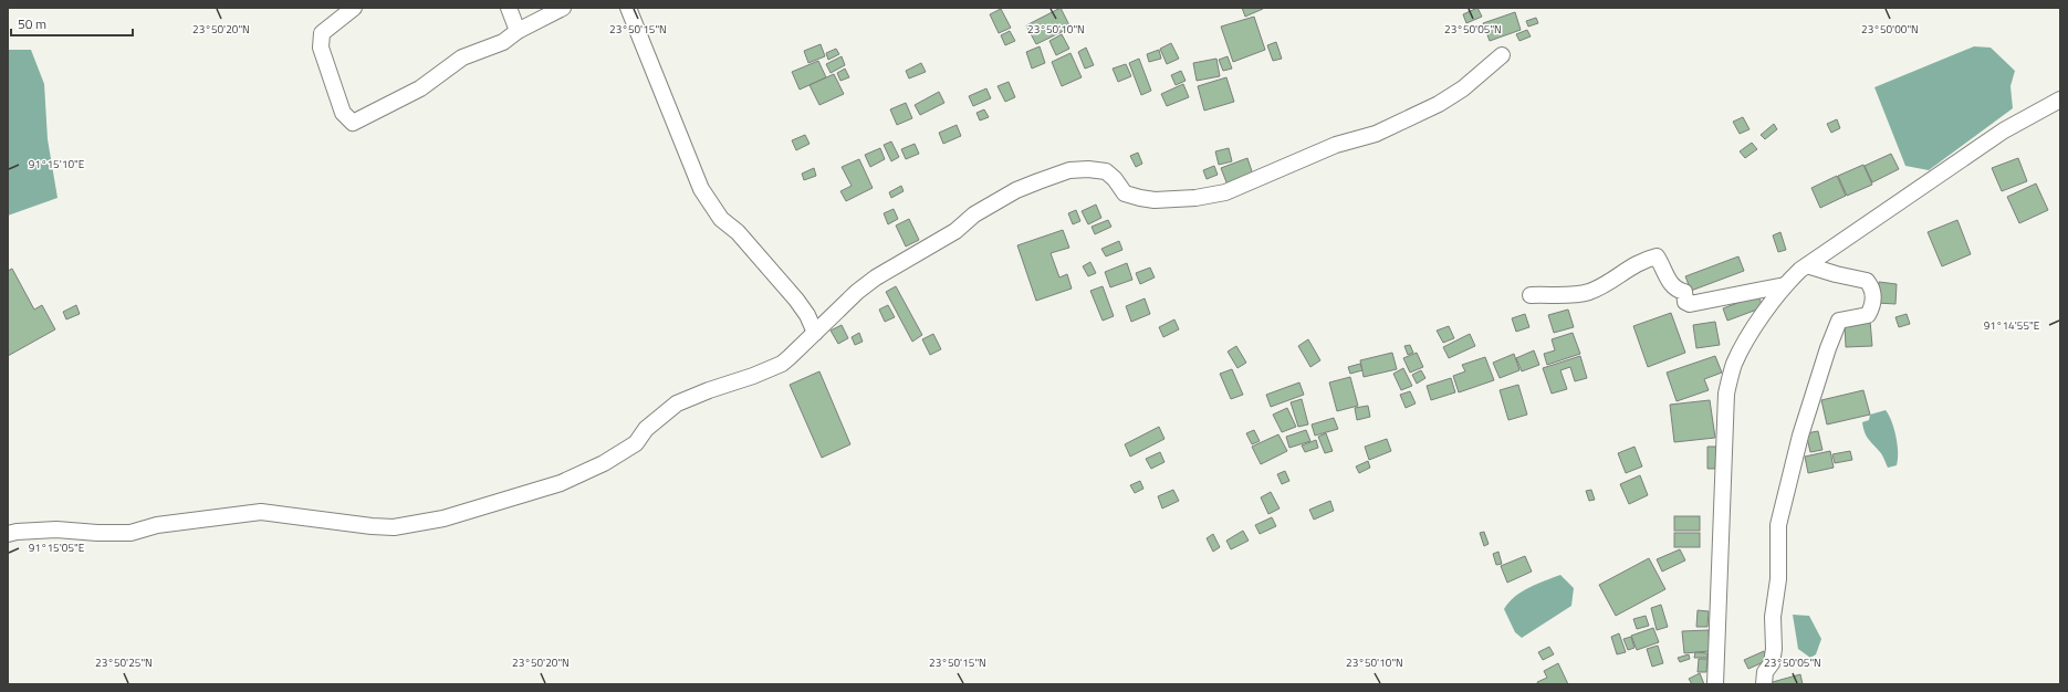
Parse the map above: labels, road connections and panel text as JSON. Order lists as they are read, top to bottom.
{
  "scale_bar": "50 m",
  "coordinates": [
    "23°50'20\"N",
    "23°50'15\"N",
    "23°50'10\"N",
    "23°50'05\"N",
    "23°50'00\"N",
    "91°15'10\"E",
    "91°14'55\"E",
    "91°15'05\"E",
    "23°50'25\"N"
  ]
}
